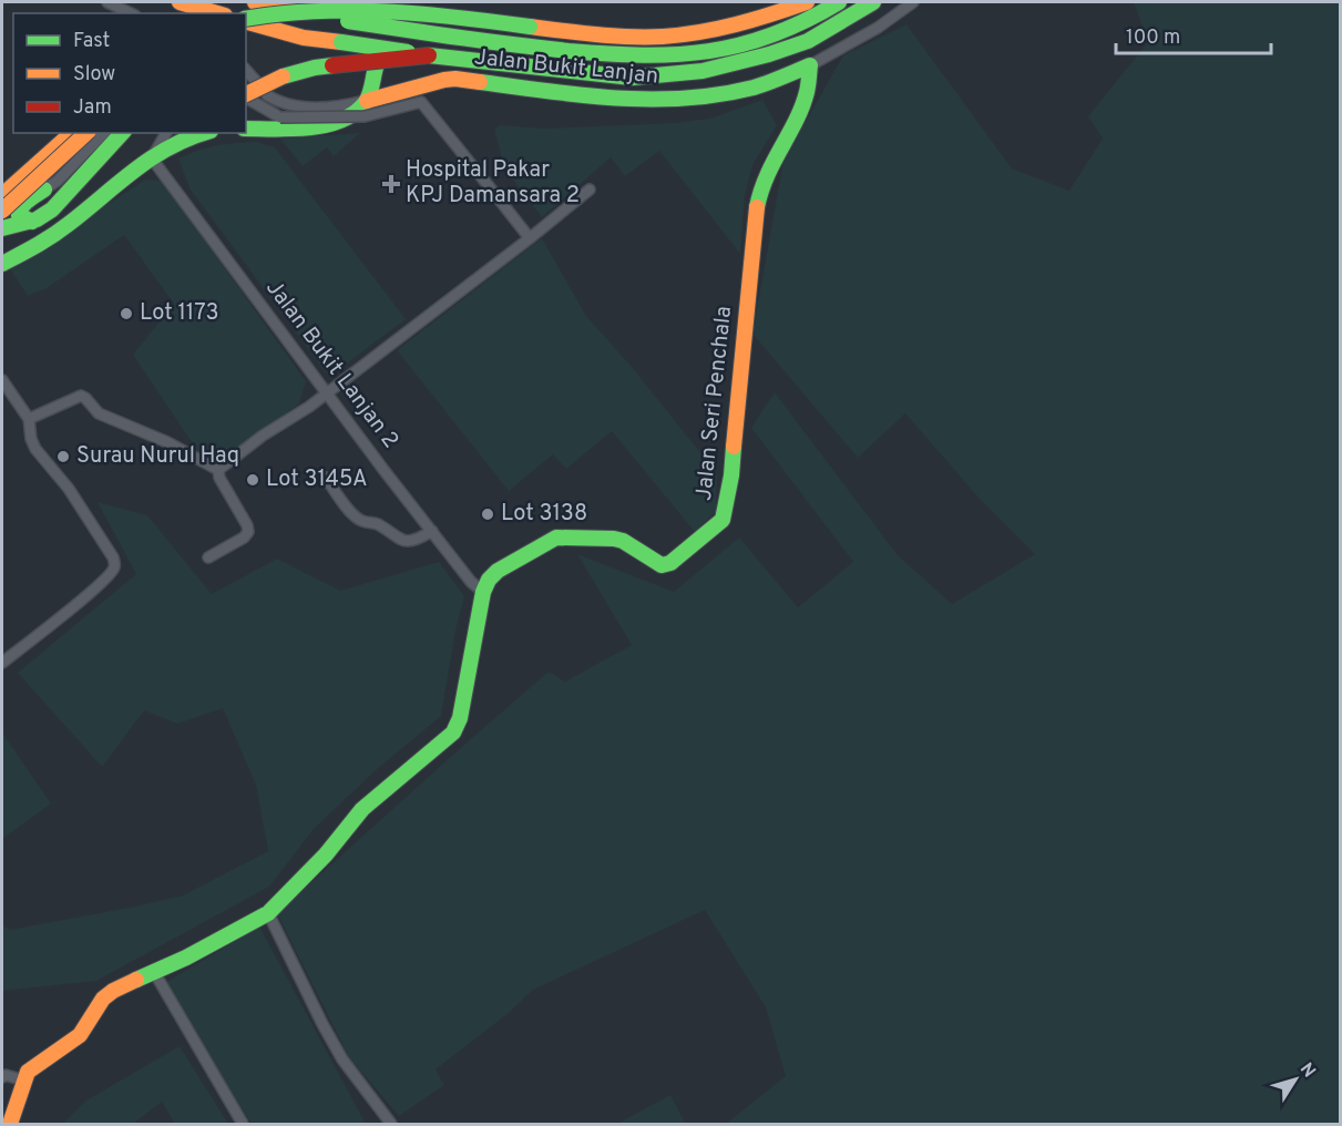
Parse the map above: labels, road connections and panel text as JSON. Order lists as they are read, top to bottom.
{
  "streets": {
    "main road": ["Jalan Bukit Lanjan", "Jalan Seri Penchala"],
    "street": ["Jalan Bukit Lanjan 2"]
  },
  "crossings": [
    ["Jalan Bukit Lanjan", "Jalan Seri Penchala"],
    ["Jalan Bukit Lanjan 2", "Jalan Seri Penchala"]
  ],
  "places": {
    "health": ["Hospital Pakar KPJ Damansara 2"],
    "other": [
      "Lot 1173",
      "Surau Nurul Haq",
      "Lot 3145A",
      "Lot 3138"
    ]
  },
  "legend": ["Fast", "Slow", "Jam"],
  "scale_bar": "100 m",
  "north": "top right"
}
